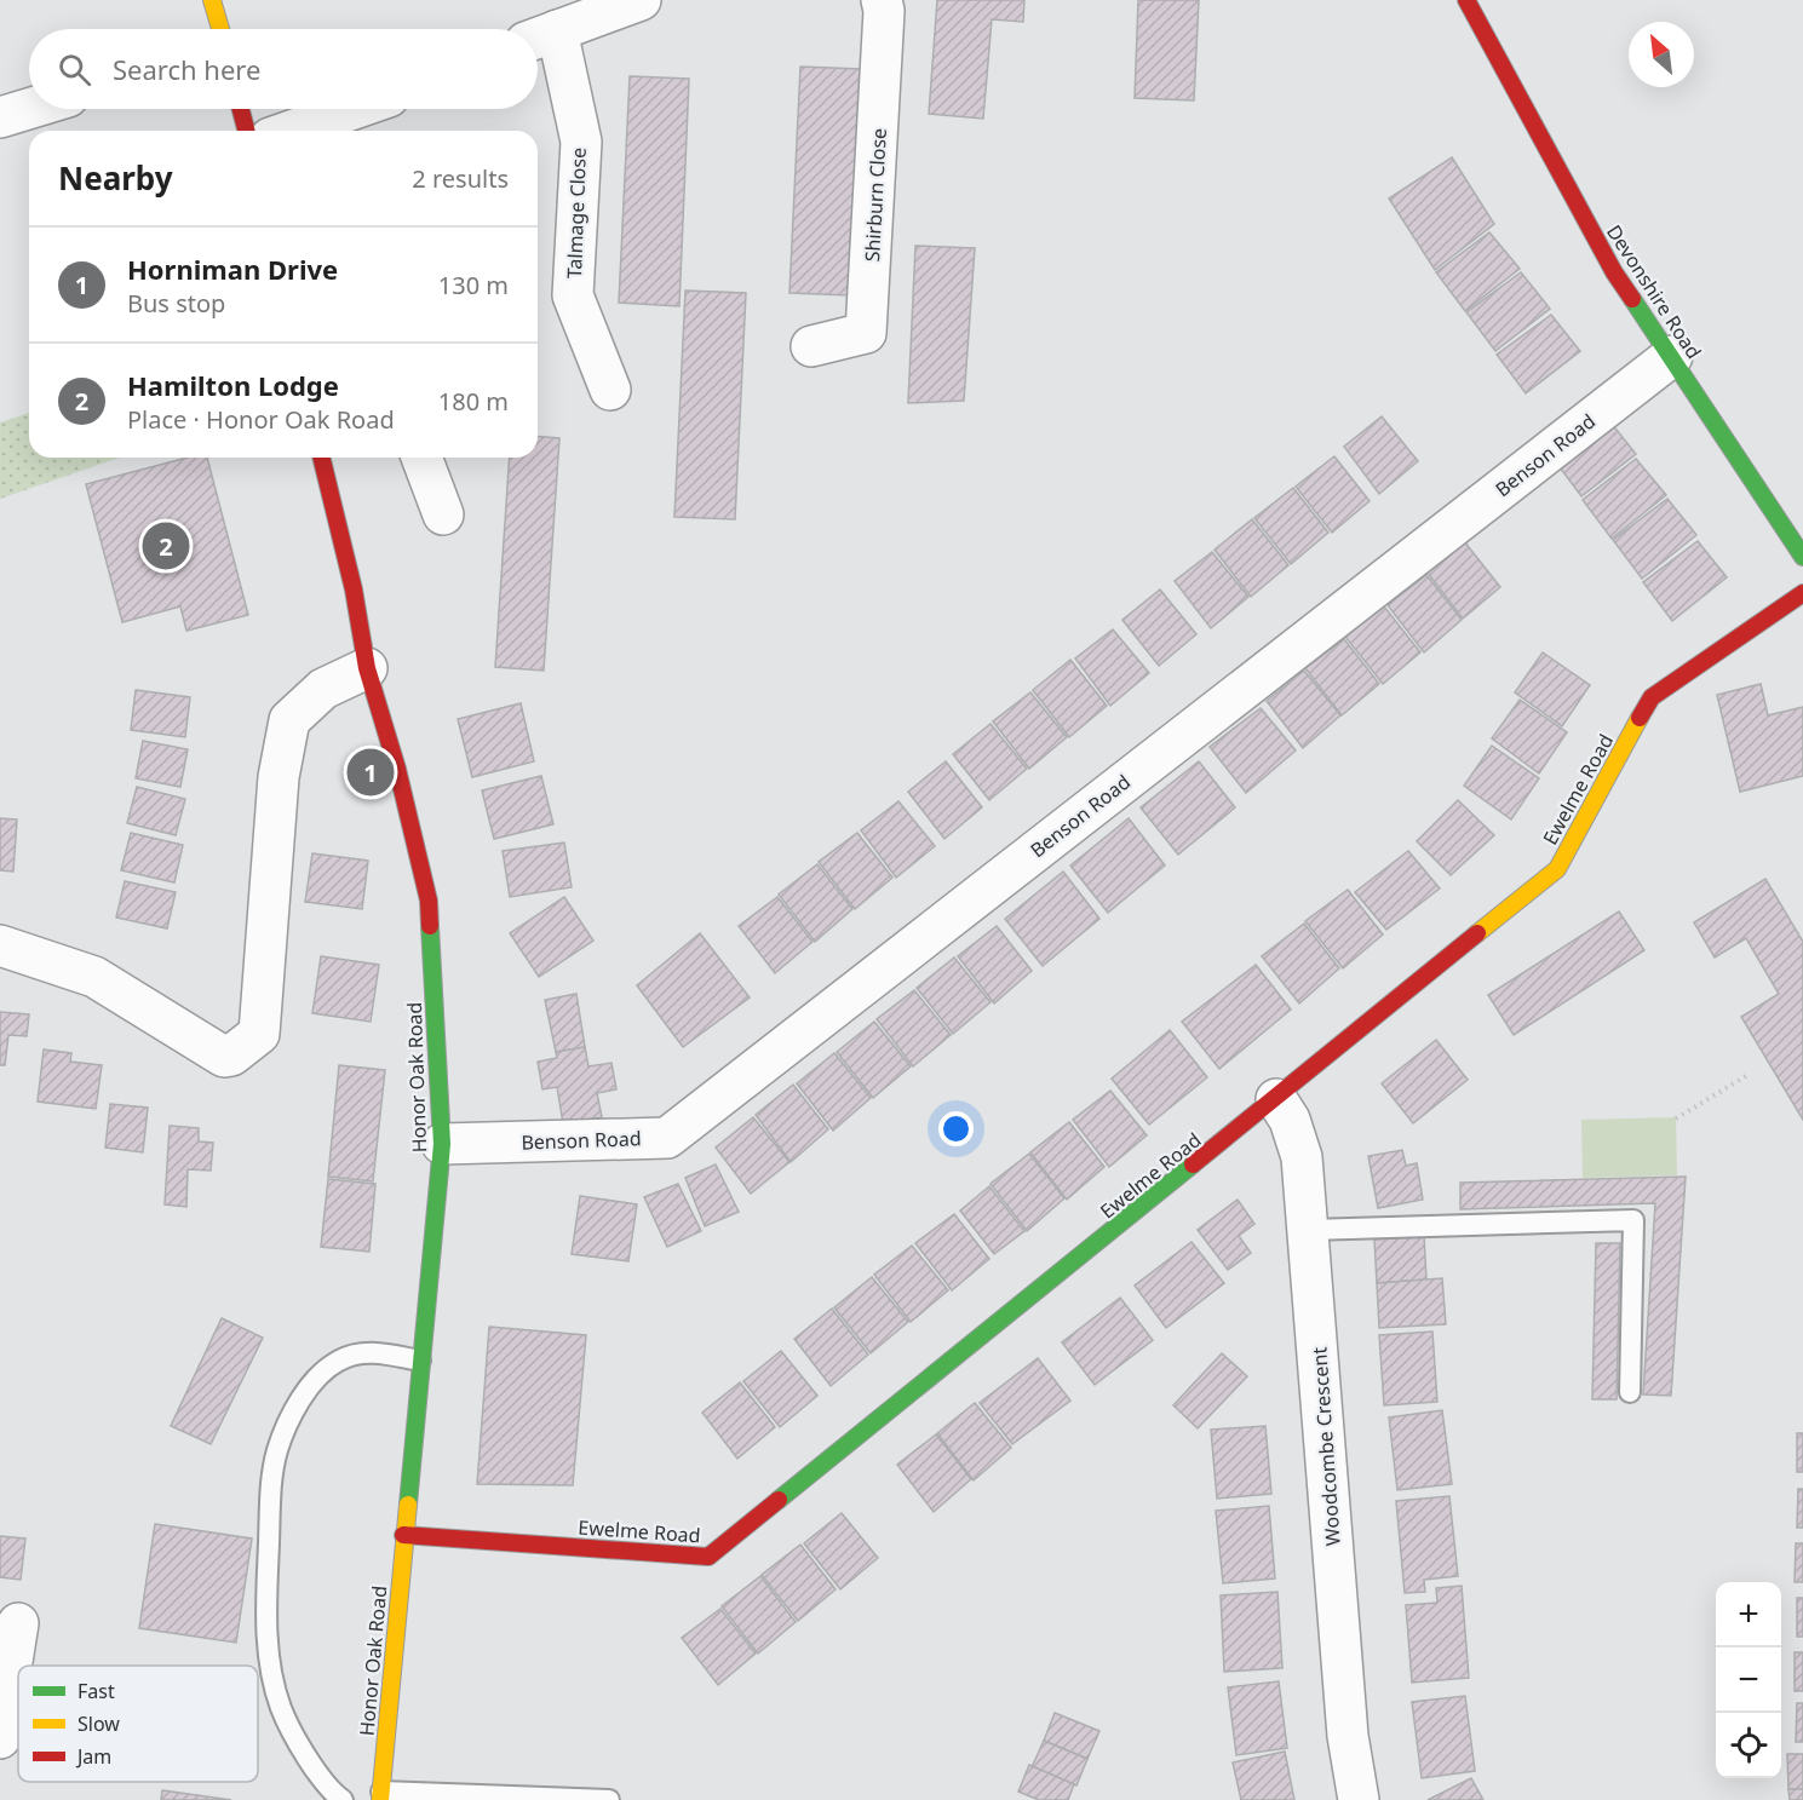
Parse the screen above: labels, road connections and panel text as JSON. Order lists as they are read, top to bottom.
{
  "streets": {
    "street": [
      "Shirburn Close",
      "Talmage Close",
      "Devonshire Road",
      "Benson Road",
      "Ewelme Road",
      "Honor Oak Road",
      "Woodcombe Crescent"
    ]
  },
  "crossings": [
    ["Devonshire Road", "Benson Road"],
    ["Benson Road", "Honor Oak Road"],
    ["Ewelme Road", "Honor Oak Road"],
    ["Ewelme Road", "Woodcombe Crescent"]
  ],
  "legend": ["Fast", "Slow", "Jam"],
  "north": "top left",
  "page": {
    "search": "Search here",
    "heading": ["Nearby", "2 results"],
    "list": [
      {
        "mark": "1",
        "name": "Horniman Drive",
        "note": "Bus stop",
        "value": "130 m"
      },
      {
        "mark": "2",
        "name": "Hamilton Lodge",
        "note": "Place · Honor Oak Road",
        "value": "180 m"
      }
    ],
    "pins": ["2", "1"],
    "map_buttons": ["+", "−"]
  }
}
